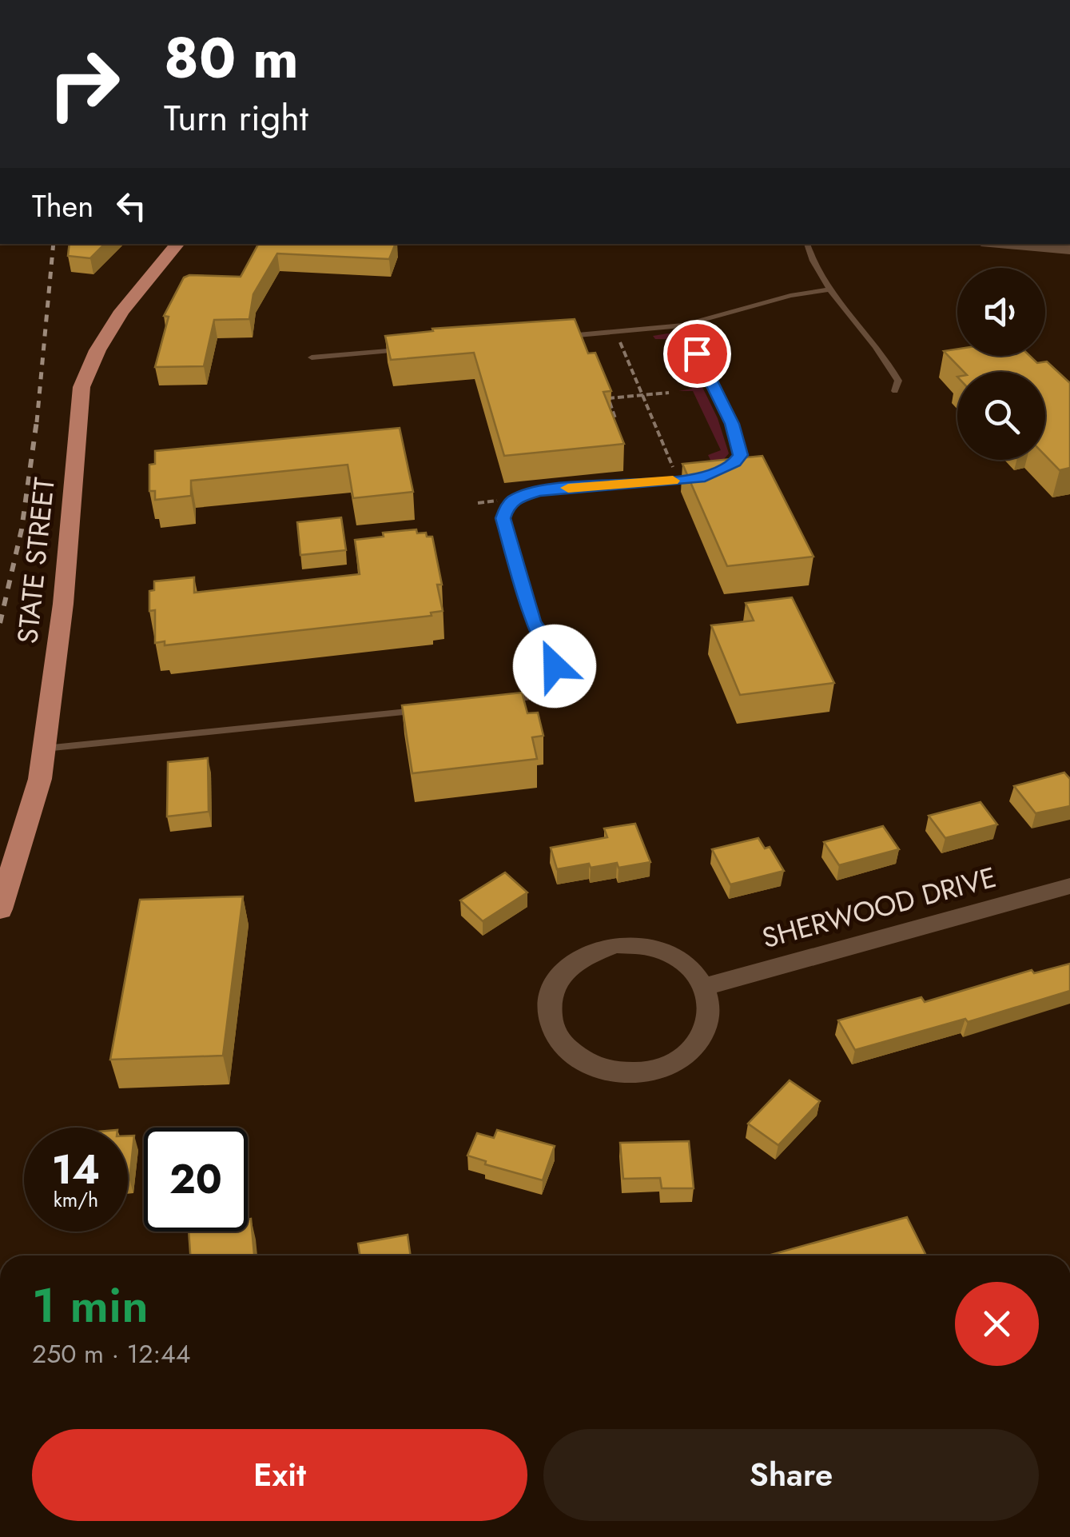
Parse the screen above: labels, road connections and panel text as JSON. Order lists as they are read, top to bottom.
{
  "streets": {
    "main road": ["STATE STREET"],
    "street": ["SHERWOOD DRIVE"]
  },
  "page": {
    "turn": ["80 m", "Turn right"],
    "then": "Then",
    "speed": "14 km/h",
    "limit": "20",
    "heading": ["1 min", "250 m · 12:44"],
    "buttons": ["Exit", "Share"]
  }
}
